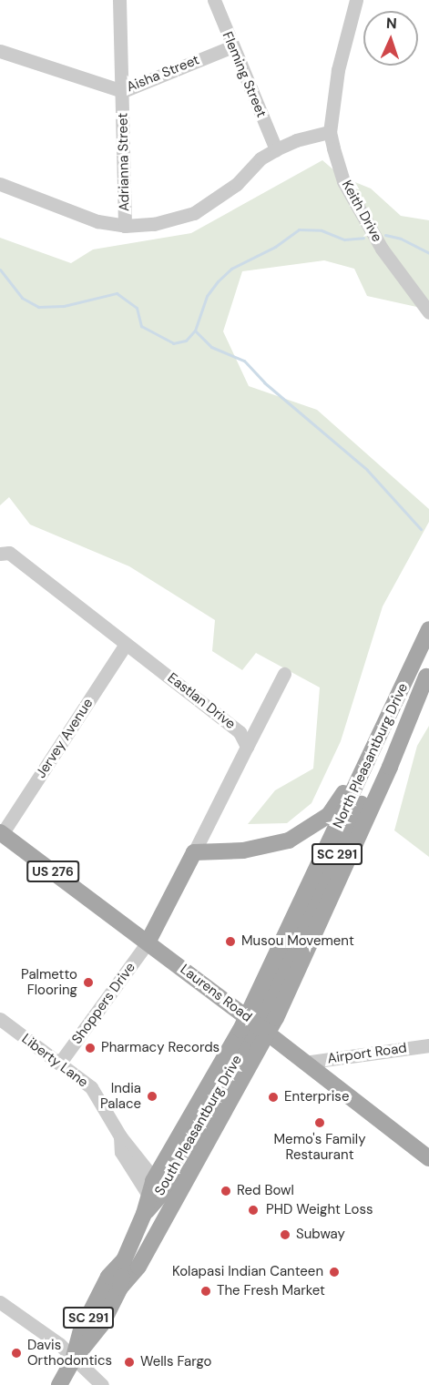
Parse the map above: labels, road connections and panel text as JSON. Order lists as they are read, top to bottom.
{
  "streets": {
    "main road": [
      "North Pleasantburg Drive",
      "SC 291",
      "US 276",
      "Laurens Road",
      "South Pleasantburg Drive"
    ],
    "street": [
      "Aisha Street",
      "Fleming Street",
      "Adrianna Street",
      "Keith Drive",
      "Eastlan Drive",
      "Jervey Avenue",
      "Shoppers Drive",
      "Airport Road",
      "Liberty Lane"
    ]
  },
  "crossings": [
    ["Aisha Street", "Fleming Street"],
    ["Aisha Street", "Adrianna Street"],
    ["Eastlan Drive", "Jervey Avenue"],
    ["Jervey Avenue", "Laurens Road"],
    ["North Pleasantburg Drive", "Laurens Road"],
    ["North Pleasantburg Drive", "South Pleasantburg Drive"],
    ["SC 291", "South Pleasantburg Drive"],
    ["Laurens Road", "Shoppers Drive"],
    ["Laurens Road", "Airport Road"],
    ["Laurens Road", "South Pleasantburg Drive"],
    ["Shoppers Drive", "Liberty Lane"],
    ["Liberty Lane", "South Pleasantburg Drive"]
  ],
  "places": [
    "Musou Movement",
    "Palmetto Flooring",
    "Pharmacy Records",
    "India Palace",
    "Enterprise",
    "Memo's Family Restaurant",
    "Red Bowl",
    "PHD Weight Loss",
    "Subway",
    "Kolapasi Indian Canteen",
    "The Fresh Market",
    "Davis Orthodontics",
    "Wells Fargo"
  ],
  "north": "top"
}
